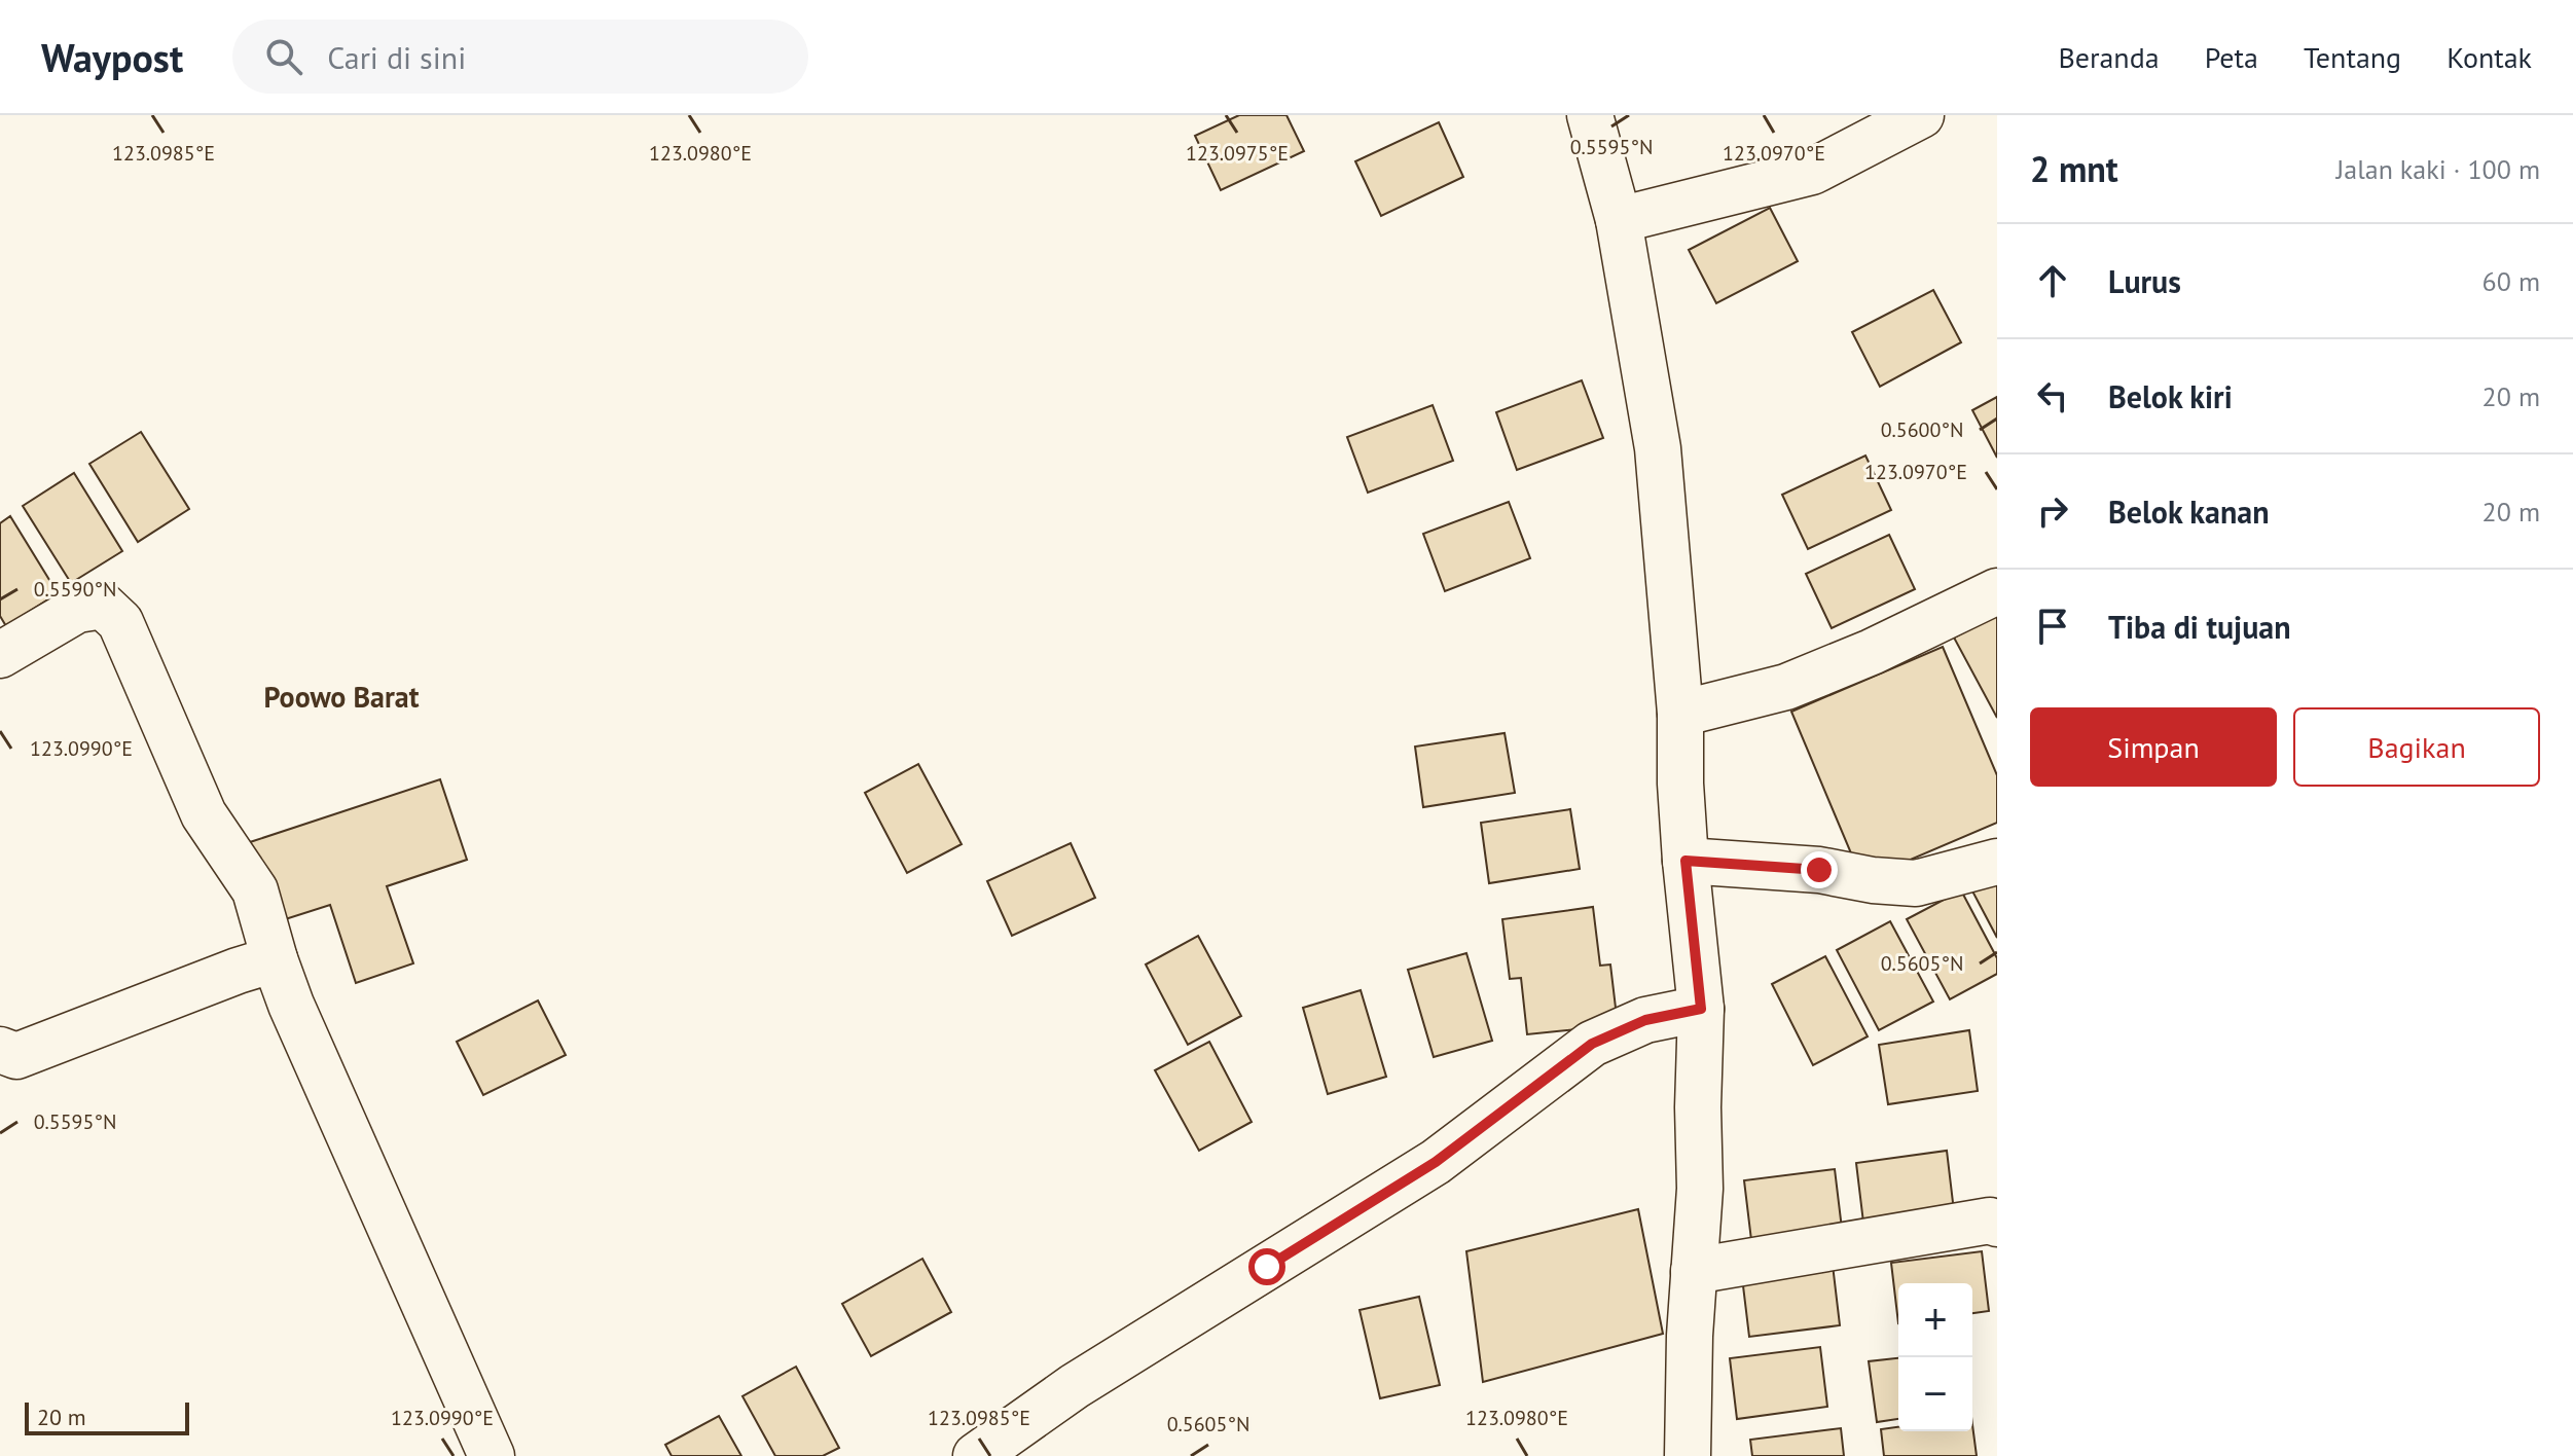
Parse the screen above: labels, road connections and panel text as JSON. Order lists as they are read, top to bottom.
{
  "districts": ["Poowo Barat"],
  "scale_bar": "20 m",
  "page": {
    "header": "Waypost",
    "search": "Cari di sini",
    "nav": [
      "Beranda",
      "Peta",
      "Tentang",
      "Kontak"
    ],
    "heading": ["2 mnt", "Jalan kaki · 100 m"],
    "list": [
      ["Lurus", "60 m"],
      ["Belok kiri", "20 m"],
      ["Belok kanan", "20 m"],
      "Tiba di tujuan"
    ],
    "buttons": ["Simpan", "Bagikan"],
    "map_buttons": ["+", "−"],
    "scale": "20 m"
  },
  "coordinates": [
    "0.5595°N",
    "123.0985°E",
    "123.0980°E",
    "123.0975°E",
    "123.0970°E",
    "0.5600°N",
    "0.5590°N",
    "123.0990°E",
    "0.5605°N"
  ]
}
